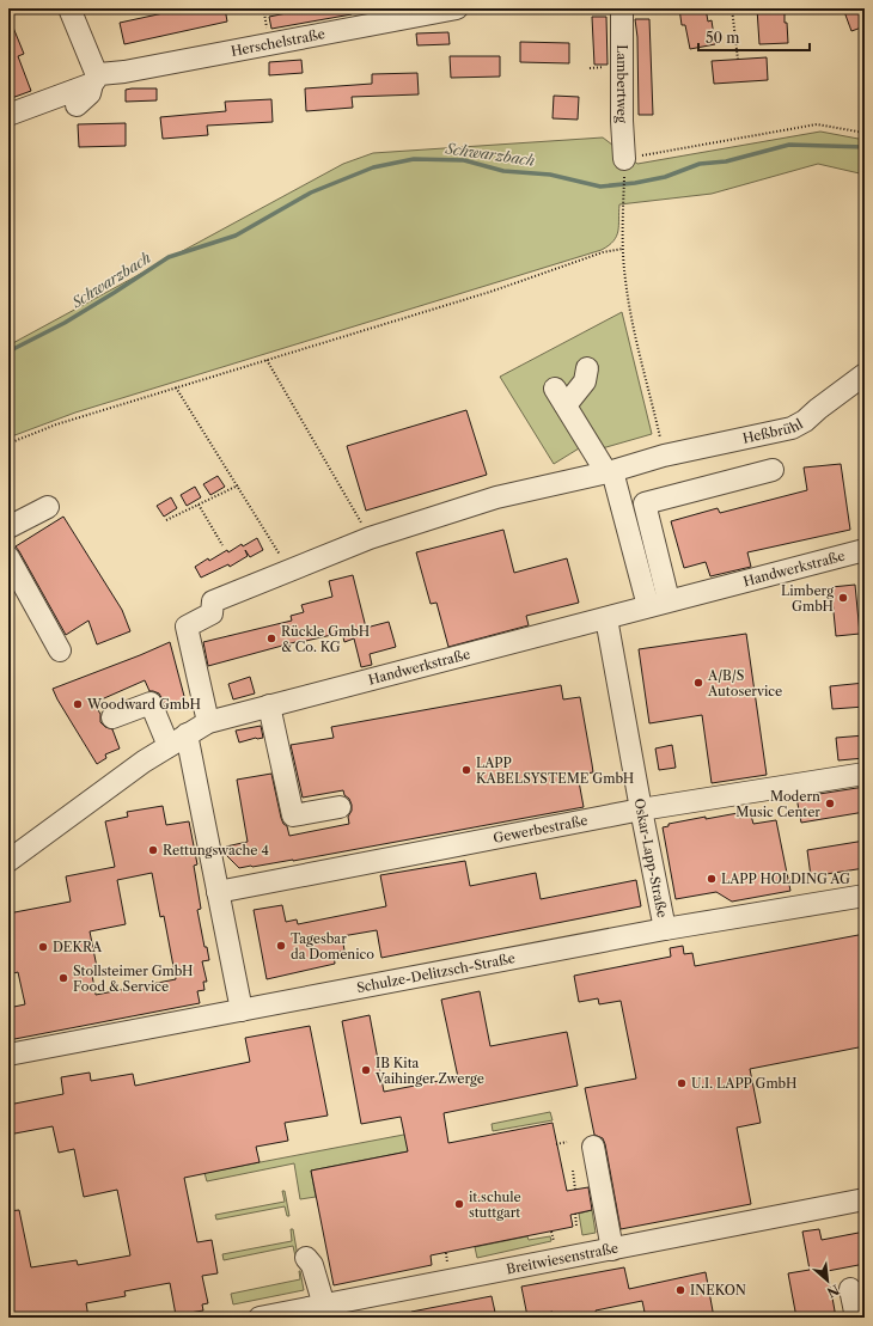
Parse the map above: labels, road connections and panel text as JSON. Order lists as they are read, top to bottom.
{
  "streets": {
    "street": [
      "Herschelstraße",
      "Lambertweg",
      "Heßbrühl",
      "Handwerkstraße",
      "Gewerbestraße",
      "Oskar-Lapp-Straße",
      "Schulze-Delitzsch-Straße",
      "Breitwiesenstraße"
    ]
  },
  "crossings": [
    ["Heßbrühl", "Handwerkstraße"],
    ["Handwerkstraße", "Oskar-Lapp-Straße"],
    ["Gewerbestraße", "Oskar-Lapp-Straße"],
    ["Oskar-Lapp-Straße", "Schulze-Delitzsch-Straße"]
  ],
  "water": ["Schwarzbach"],
  "places": [
    "Limberg GmbH",
    "Rückle GmbH & Co. KG",
    "A/B/S Autoservice",
    "Woodward GmbH",
    "LAPP KABELSYSTEME GmbH",
    "Modern Music Center",
    "Rettungswache 4",
    "LAPP HOLDING AG",
    "Tagesbar da Domenico",
    "DEKRA",
    "Stollsteimer GmbH Food & Service",
    "IB Kita Vaihinger Zwerge",
    "U.I. LAPP GmbH",
    "it.schule stuttgart",
    "INEKON"
  ],
  "scale_bar": "50 m",
  "north": "bottom right"
}
